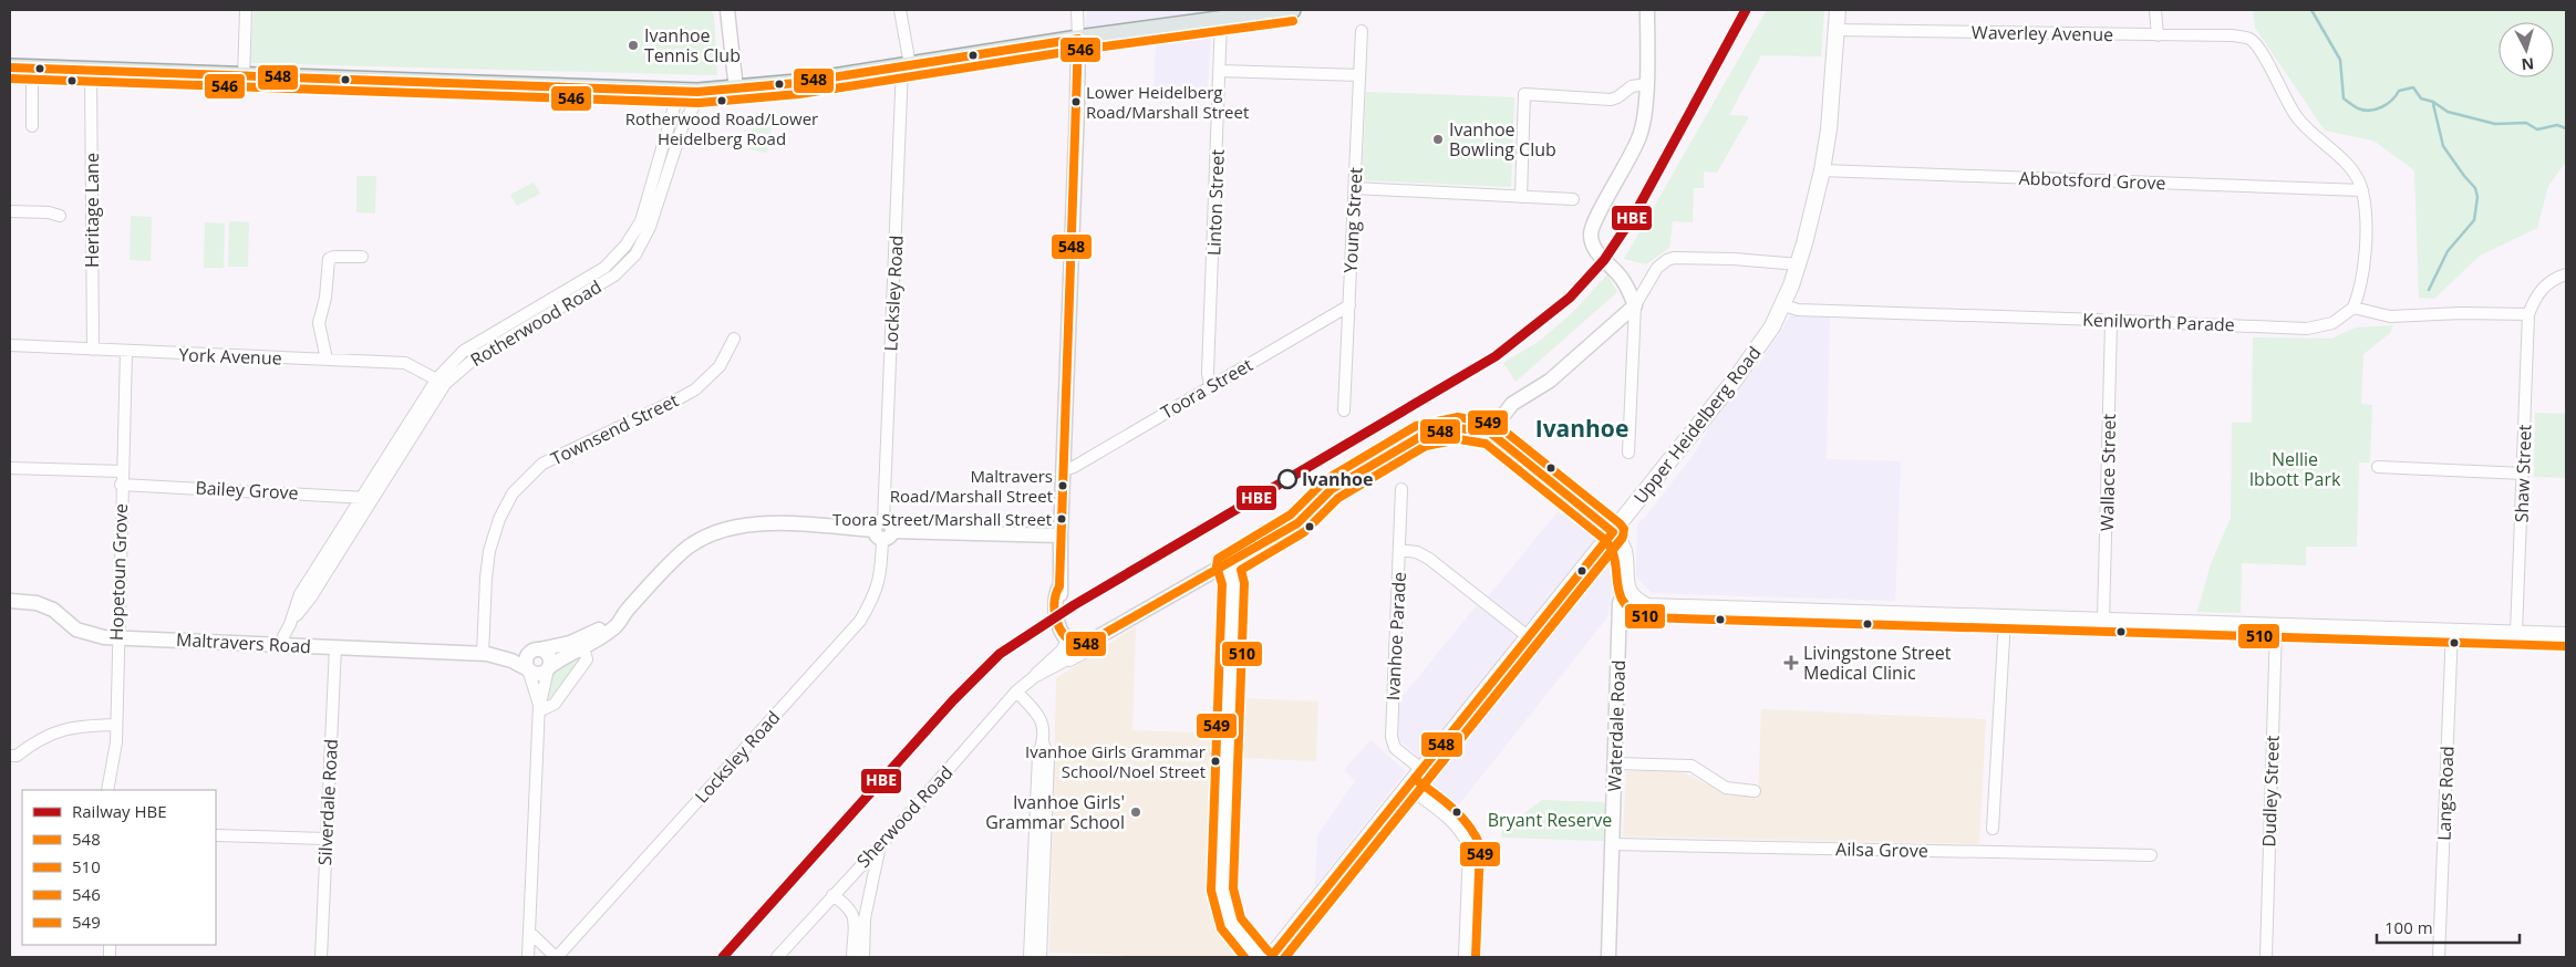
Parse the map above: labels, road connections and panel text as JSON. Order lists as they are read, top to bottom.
{
  "streets": {
    "main road": ["Upper Heidelberg Road", "Waterdale Road"],
    "street": [
      "Waverley Avenue",
      "Abbotsford Grove",
      "Linton Street",
      "Heritage Lane",
      "Young Street",
      "Locksley Road",
      "Kenilworth Parade",
      "Rotherwood Road",
      "York Avenue",
      "Toora Street",
      "Townsend Street",
      "Wallace Street",
      "Shaw Street",
      "Bailey Grove",
      "Hopetoun Grove",
      "Ivanhoe Parade",
      "Maltravers Road",
      "Dudley Street",
      "Langs Road",
      "Silverdale Road",
      "Sherwood Road",
      "Ailsa Grove"
    ]
  },
  "crossings": [
    ["Waverley Avenue", "Abbotsford Grove"],
    ["Waverley Avenue", "Upper Heidelberg Road"],
    ["Abbotsford Grove", "Upper Heidelberg Road"],
    ["Linton Street", "Toora Street"],
    ["Heritage Lane", "York Avenue"],
    ["Young Street", "Toora Street"],
    ["Locksley Road", "Maltravers Road"],
    ["Kenilworth Parade", "Upper Heidelberg Road"],
    ["Kenilworth Parade", "Wallace Street"],
    ["Rotherwood Road", "York Avenue"],
    ["Rotherwood Road", "Bailey Grove"],
    ["Rotherwood Road", "Maltravers Road"],
    ["York Avenue", "Hopetoun Grove"],
    ["Upper Heidelberg Road", "Ivanhoe Parade"],
    ["Upper Heidelberg Road", "Waterdale Road"],
    ["Townsend Street", "Maltravers Road"],
    ["Bailey Grove", "Hopetoun Grove"],
    ["Hopetoun Grove", "Maltravers Road"],
    ["Maltravers Road", "Silverdale Road"],
    ["Waterdale Road", "Ailsa Grove"]
  ],
  "districts": ["Ivanhoe"],
  "parks": ["Nellie Ibbott Park", "Bryant Reserve"],
  "places": {
    "other": [
      "Ivanhoe Tennis Club",
      "Rotherwood Road/Lower Heidelberg Road",
      "Lower Heidelberg Road/Marshall Street",
      "Ivanhoe Bowling Club",
      "Ivanhoe",
      "Maltravers Road/Marshall Street",
      "Toora Street/Marshall Street",
      "Ivanhoe Girls Grammar School/Noel Street",
      "Ivanhoe Girls' Grammar School"
    ],
    "health": ["Livingstone Street Medical Clinic"]
  },
  "lines": [
    "rail line HBE",
    "transit line 546",
    "transit line 548",
    "transit line 549",
    "transit line 510"
  ],
  "legend": [
    "Railway HBE",
    "548",
    "510",
    "546",
    "549"
  ],
  "scale_bar": "100 m",
  "north": "bottom"
}
